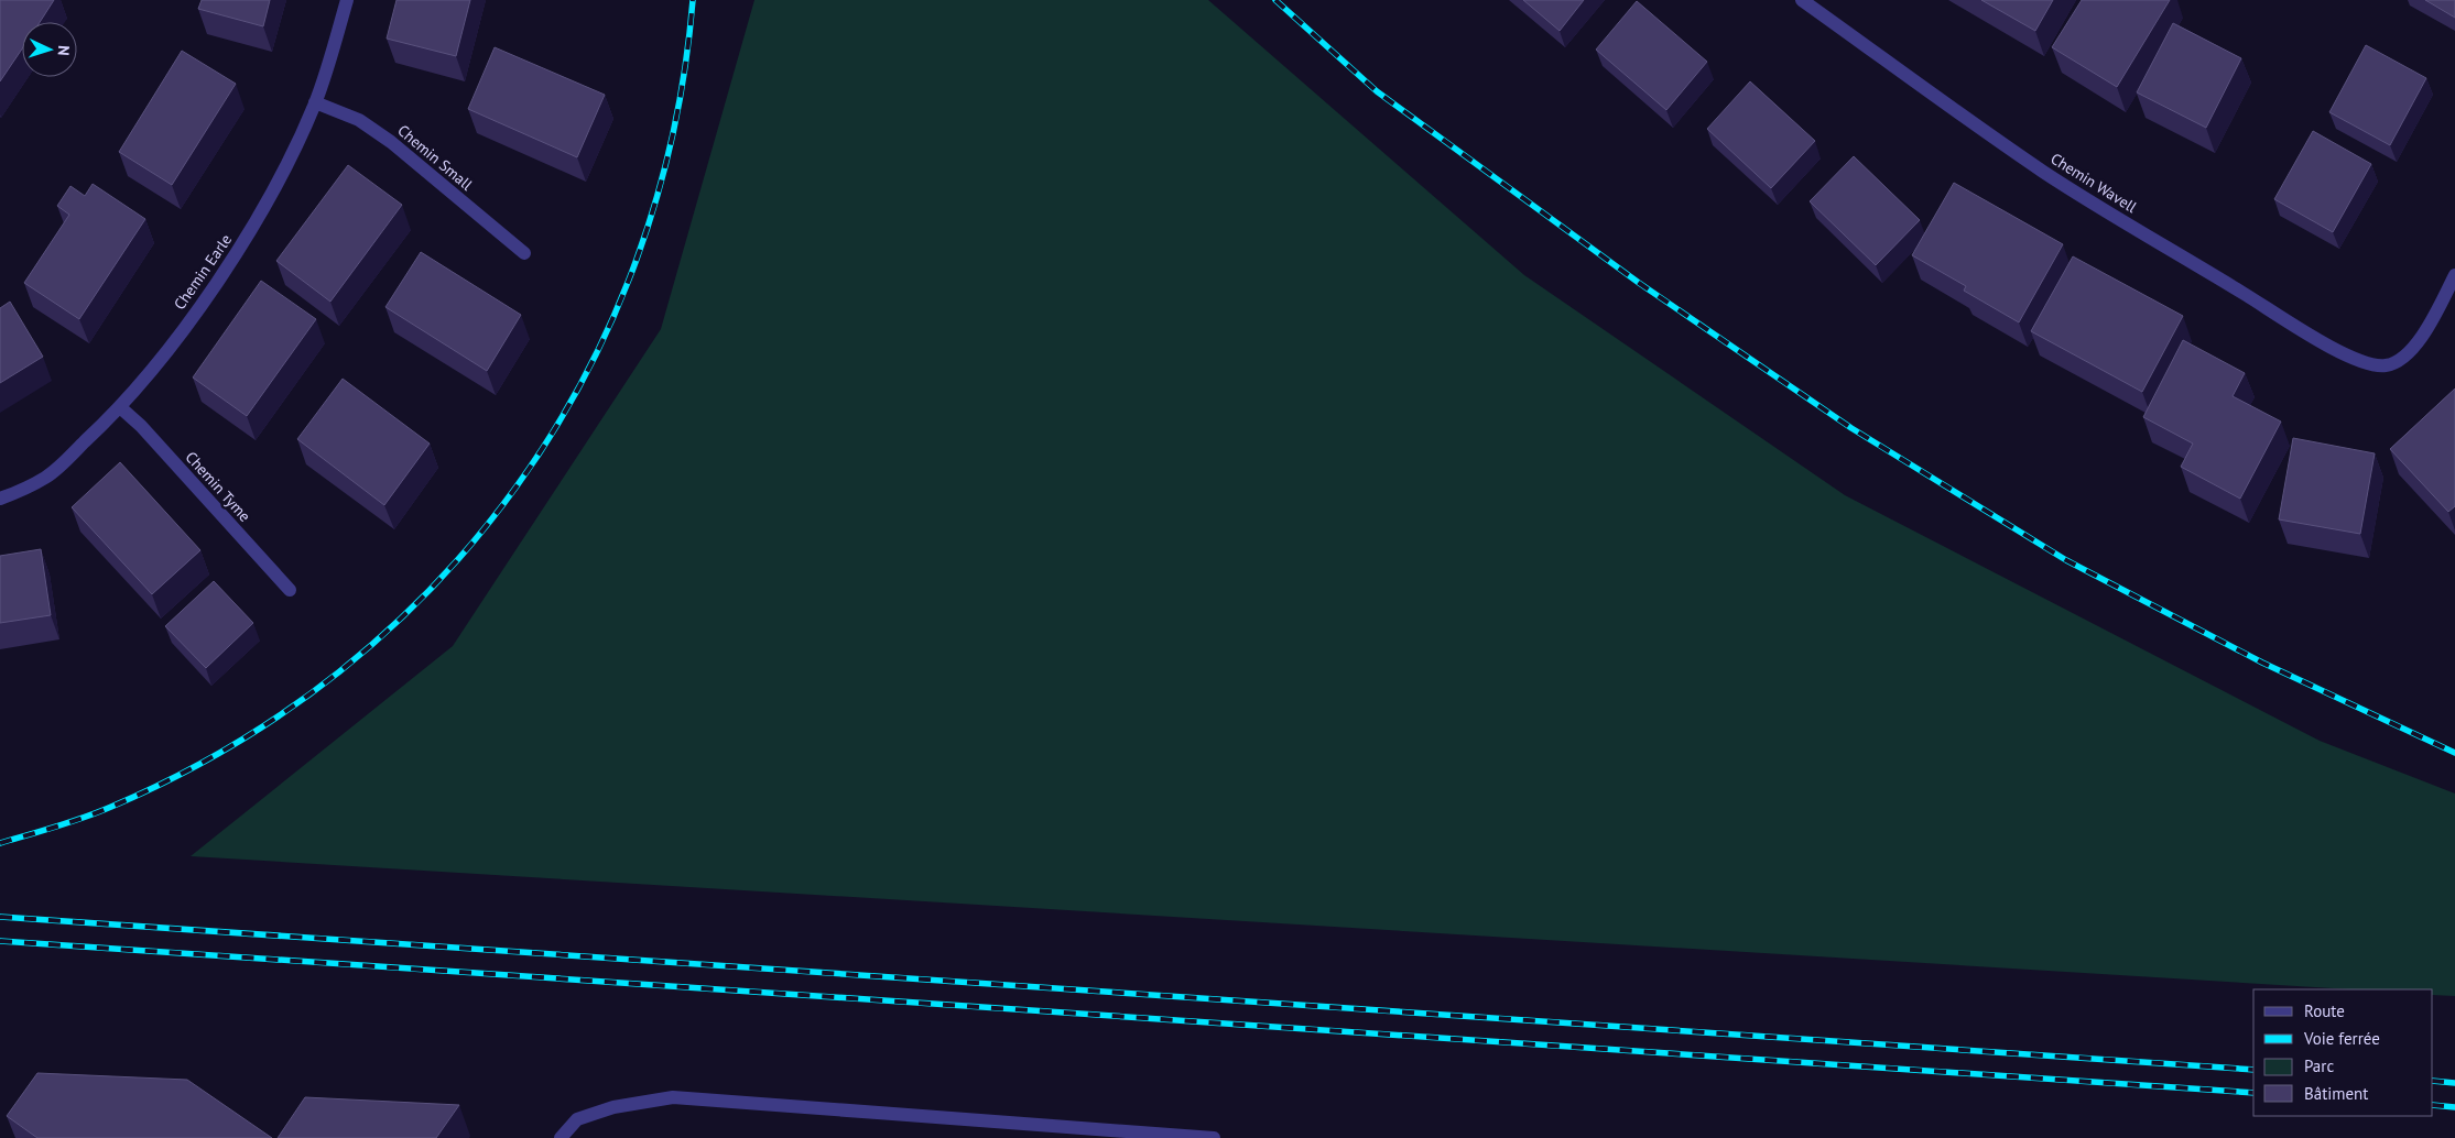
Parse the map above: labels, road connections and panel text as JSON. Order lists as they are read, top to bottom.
{
  "streets": {
    "street": [
      "Chemin Small",
      "Chemin Wavell",
      "Chemin Earle",
      "Chemin Tyme"
    ]
  },
  "crossings": [
    ["Chemin Small", "Chemin Earle"],
    ["Chemin Earle", "Chemin Tyme"]
  ],
  "legend": [
    "Route",
    "Voie ferrée",
    "Parc",
    "Bâtiment"
  ],
  "north": "right"
}
